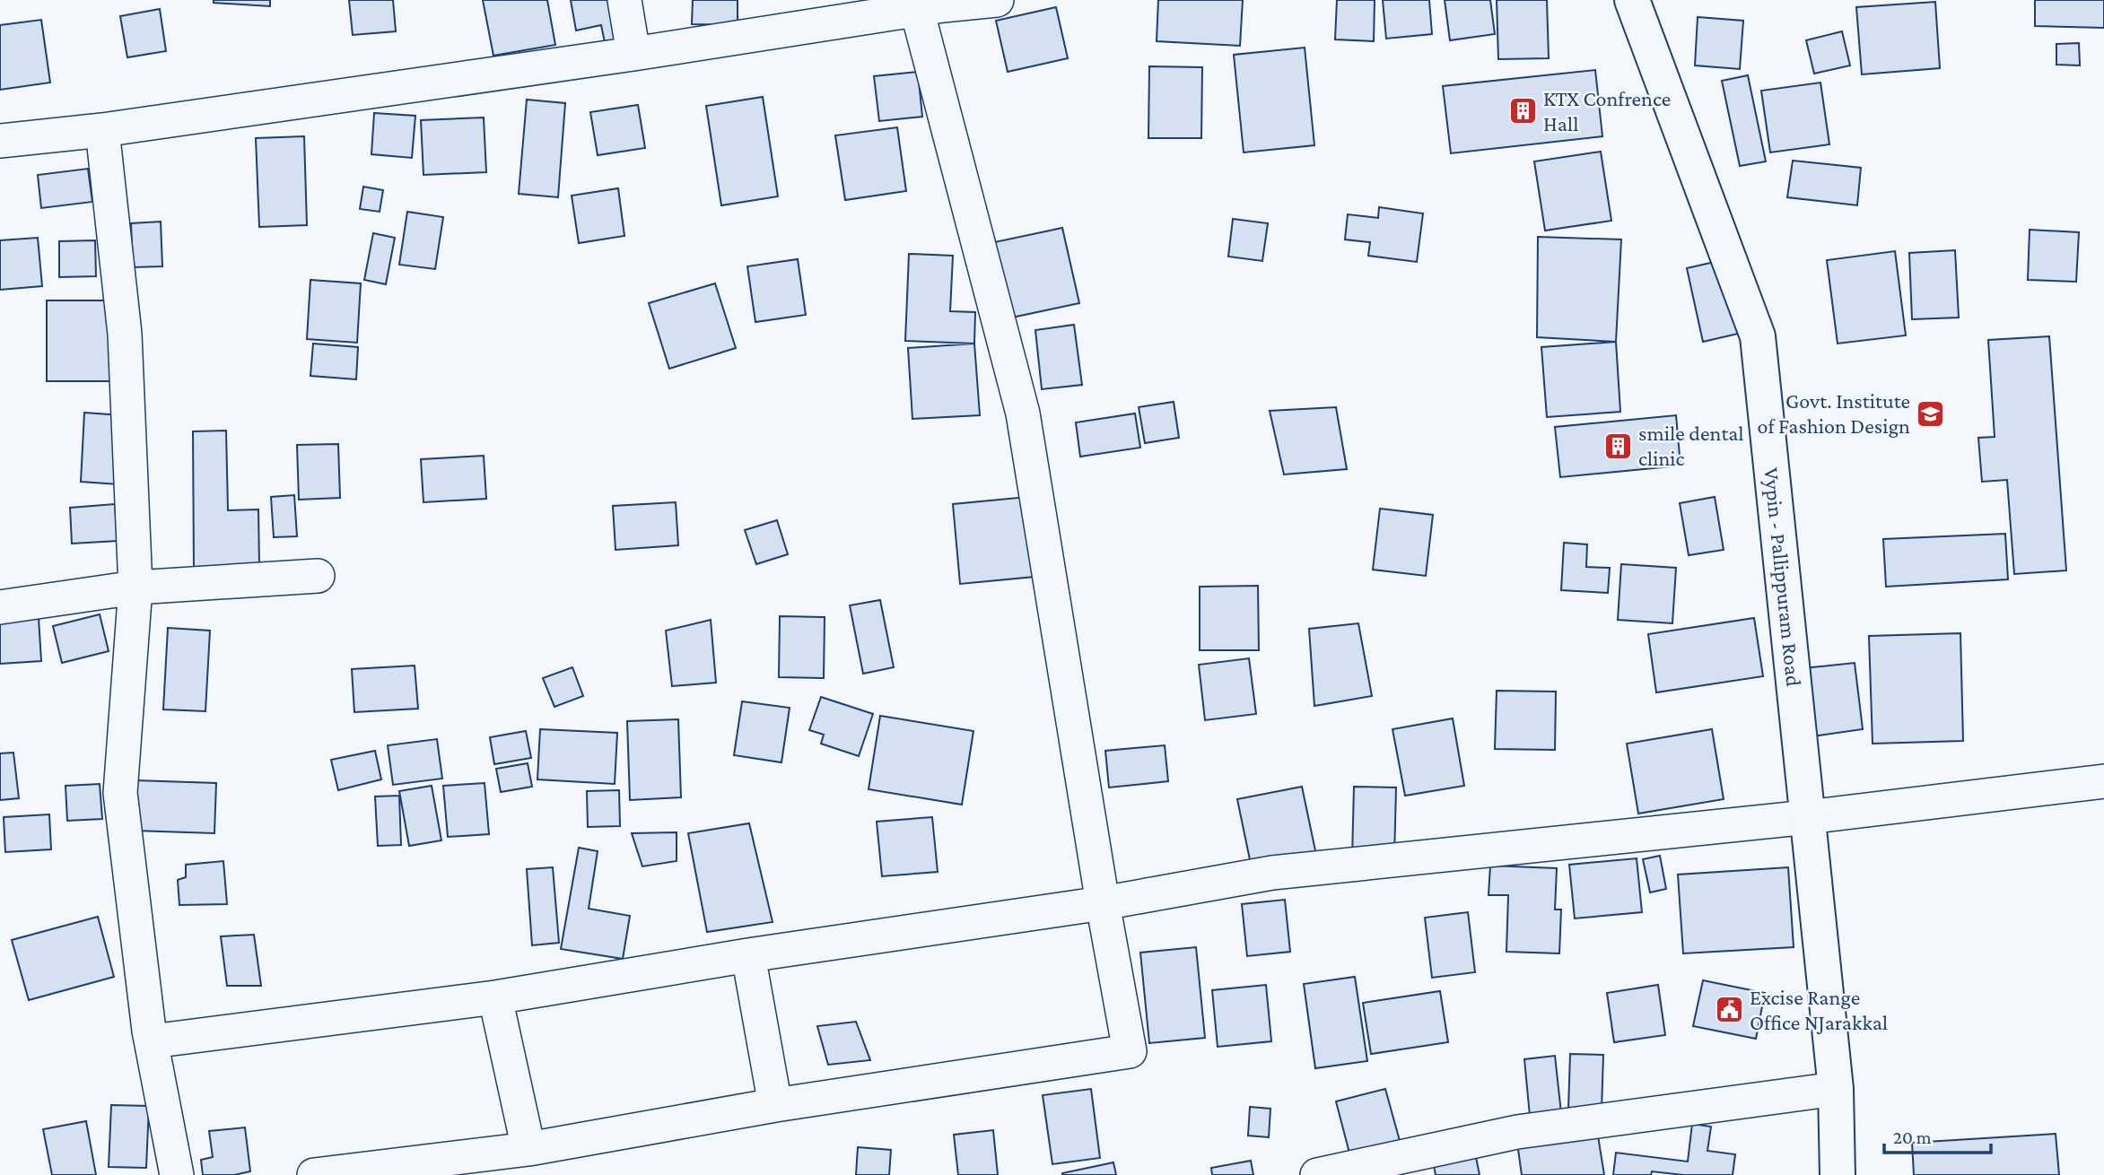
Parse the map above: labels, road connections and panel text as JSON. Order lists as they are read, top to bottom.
{
  "streets": {
    "main road": ["Vypin - Pallippuram Road"]
  },
  "places": {
    "building": ["KTX Confrence Hall", "smile dental clinic"],
    "school or university": ["Govt. Institute of Fashion Design"],
    "public building": ["Excise Range Office NJarakkal"]
  },
  "scale_bar": "20 m"
}
